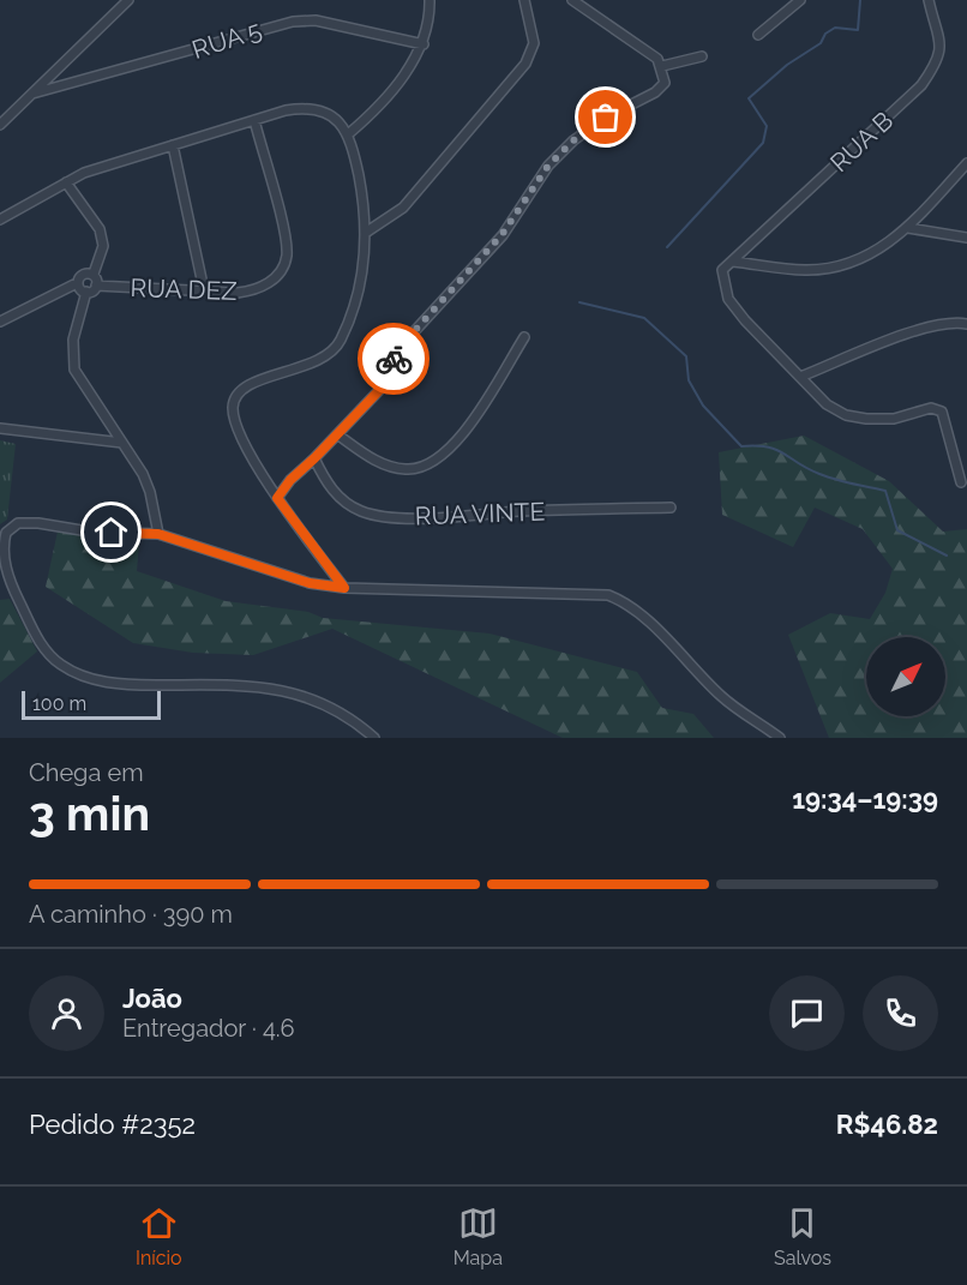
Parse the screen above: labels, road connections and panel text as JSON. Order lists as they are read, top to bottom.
{
  "streets": {
    "street": [
      "RUA 5",
      "RUA B",
      "RUA DEZ",
      "RUA VINTE"
    ]
  },
  "scale_bar": "100 m",
  "north": "top right",
  "page": {
    "scale": "100 m",
    "heading": ["3 min", "Chega em", "19:34–19:39"],
    "panel": [
      "João",
      "Entregador · 4.6",
      "Pedido #2352",
      "R$46.82"
    ],
    "bar": "A caminho · 390 m",
    "tabs": ["Início", "Mapa", "Salvos"]
  }
}
